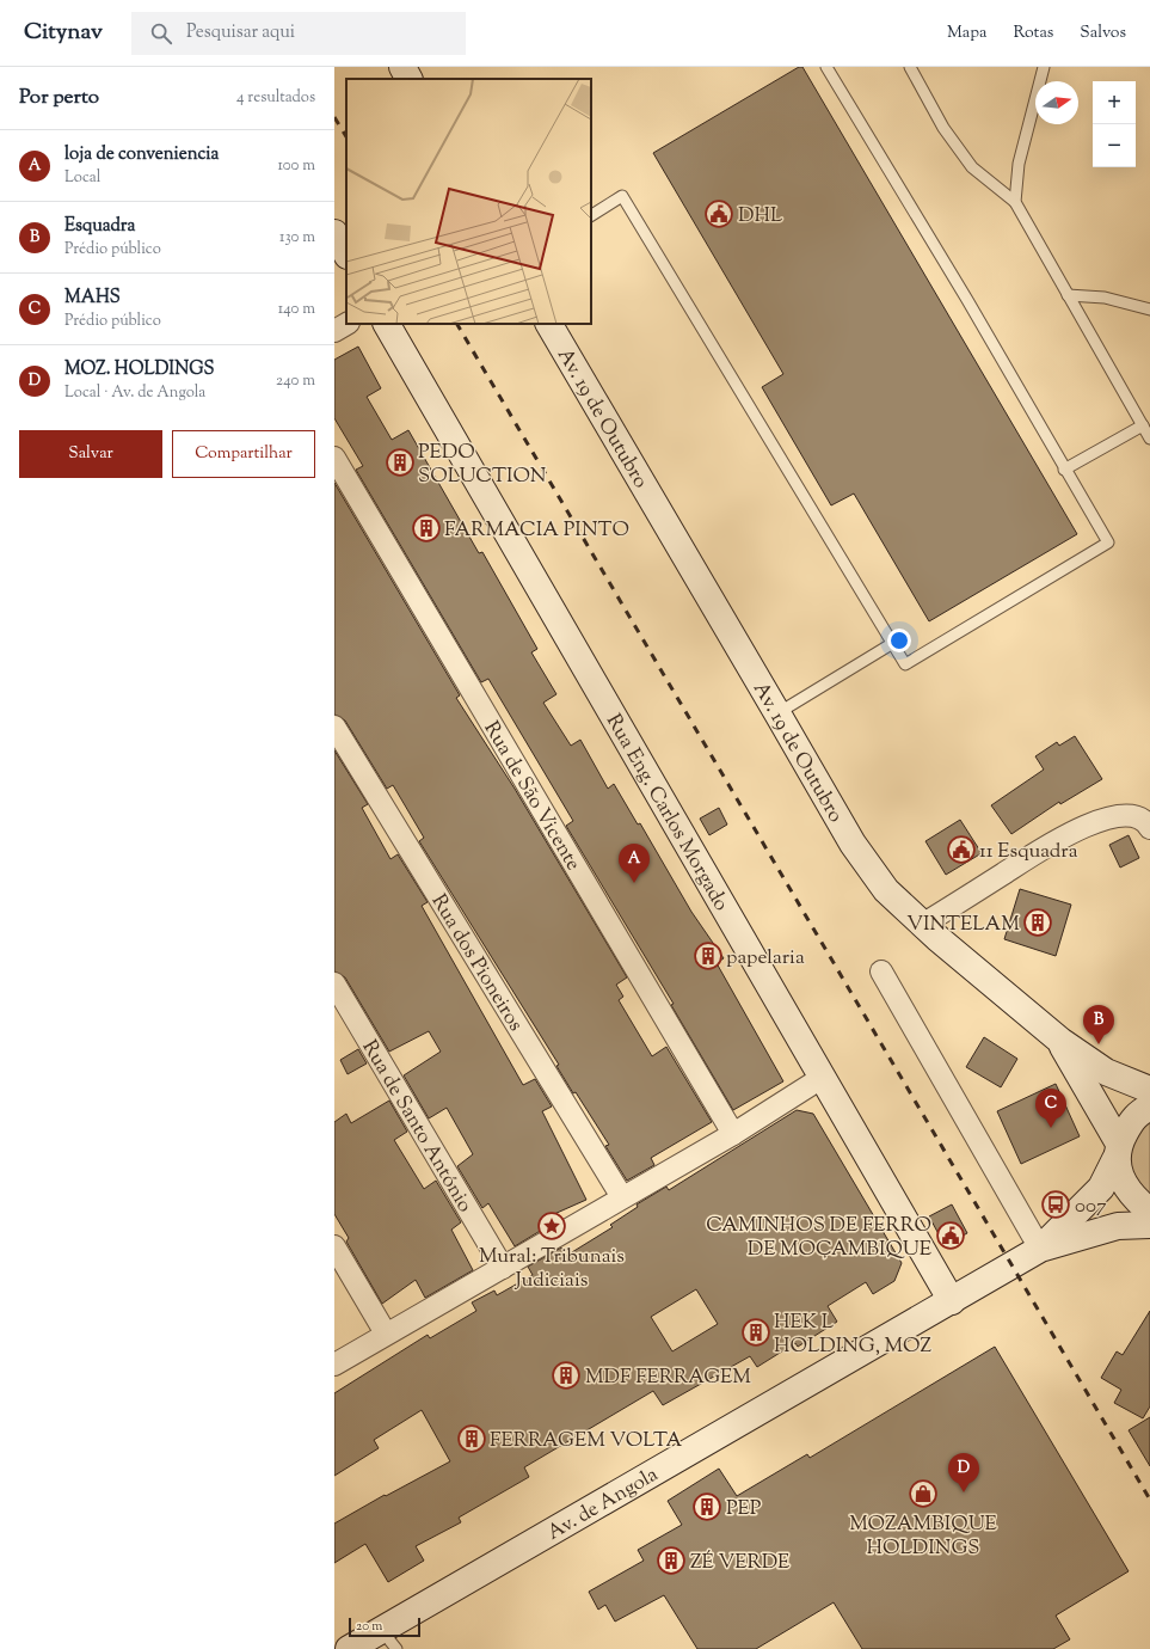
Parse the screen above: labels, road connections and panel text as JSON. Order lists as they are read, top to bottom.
{
  "streets": {
    "street": [
      "Av. 19 de Outubro",
      "Rua de São Vicente",
      "Rua Eng. Carlos Morgado",
      "Rua dos Pioneiros",
      "Rua de Santo António",
      "Av. de Angola"
    ]
  },
  "crossings": [
    ["Rua Eng. Carlos Morgado", "Av. de Angola"]
  ],
  "places": {
    "public building": ["DHL", "11 Esquadra", "CAMINHOS DE FERRO DE MOÇAMBIQUE"],
    "building": [
      "PEDO SOLUCTION",
      "FARMACIA PINTO",
      "VINTELAM",
      "papelaria",
      "HEK L HOLDING, MOZ",
      "MDF FERRAGEM",
      "FERRAGEM VOLTA",
      "PEP",
      "ZÉ VERDE"
    ],
    "bus stop": ["007"],
    "place": ["Mural: Tribunais Judiciais"],
    "shop": ["MOZAMBIQUE HOLDINGS"]
  },
  "scale_bar": "20 m",
  "north": "right",
  "page": {
    "header": "Citynav",
    "search": "Pesquisar aqui",
    "nav": ["Mapa", "Rotas", "Salvos"],
    "heading": ["Por perto", "4 resultados"],
    "map_buttons": ["+", "−"],
    "list": [
      {
        "mark": "A",
        "name": "loja de conveniencia",
        "note": "Local",
        "value": "100 m"
      },
      {
        "mark": "B",
        "name": "Esquadra",
        "note": "Prédio público",
        "value": "130 m"
      },
      {
        "mark": "C",
        "name": "MAHS",
        "note": "Prédio público",
        "value": "140 m"
      },
      {
        "mark": "D",
        "name": "MOZ. HOLDINGS",
        "note": "Local · Av. de Angola",
        "value": "240 m"
      }
    ],
    "buttons": ["Salvar", "Compartilhar"],
    "pins": [
      "A",
      "B",
      "C",
      "D"
    ],
    "scale": "20 m"
  }
}
